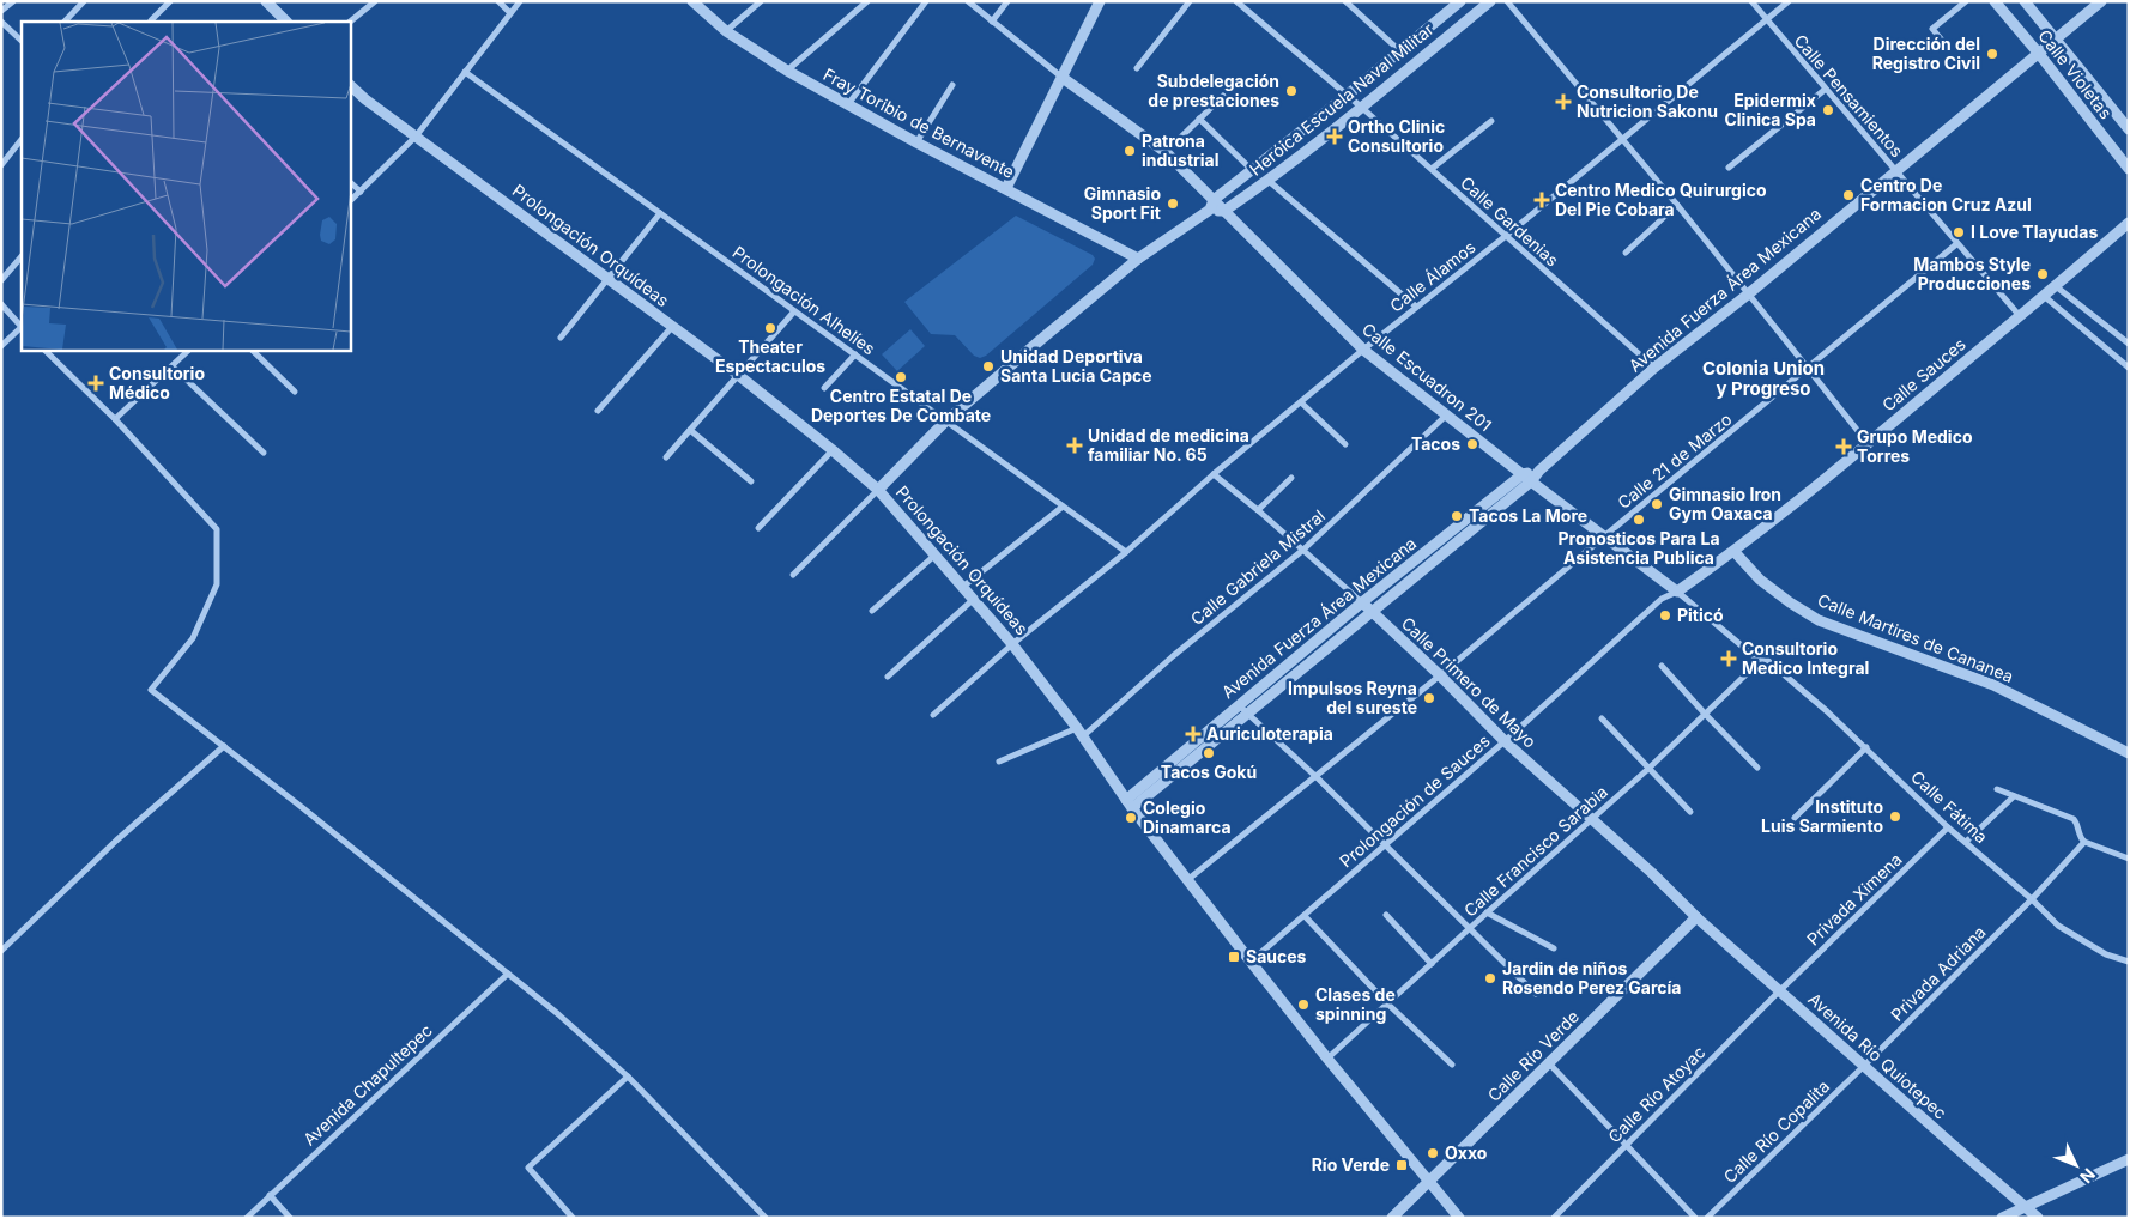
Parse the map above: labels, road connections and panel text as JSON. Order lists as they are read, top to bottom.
{
  "streets": {
    "street": [
      "Calle Violetas",
      "Calle Pensamientos",
      "Heróica Escuela Naval Militar",
      "Fray Toribio de Bernavente",
      "Calle Gardenias",
      "Prolongación Orquídeas",
      "Calle Álamos",
      "Avenida Fuerza Área Mexicana",
      "Prolongación Alhelíes",
      "Calle Sauces",
      "Calle Escuadron 201",
      "Calle 21 de Marzo",
      "Calle Gabriela Mistral",
      "Calle Martires de Cananea",
      "Calle Primero de Mayo",
      "Prolongación de Sauces",
      "Calle Fátima",
      "Calle Francisco Sarabia",
      "Privada Ximena",
      "Privada Adriana",
      "Calle Río Verde",
      "Avenida Río Quiotepec",
      "Avenida Chapultepec",
      "Calle Río Atoyac",
      "Calle Río Copalita"
    ]
  },
  "crossings": [
    ["Calle Violetas", "Avenida Fuerza Área Mexicana"],
    ["Calle Pensamientos", "Calle Álamos"],
    ["Calle Pensamientos", "Avenida Fuerza Área Mexicana"],
    ["Calle Pensamientos", "Calle Sauces"],
    ["Calle Pensamientos", "Calle 21 de Marzo"],
    ["Heróica Escuela Naval Militar", "Fray Toribio de Bernavente"],
    ["Heróica Escuela Naval Militar", "Calle Gardenias"],
    ["Heróica Escuela Naval Militar", "Prolongación Orquídeas"],
    ["Heróica Escuela Naval Militar", "Prolongación Alhelíes"],
    ["Heróica Escuela Naval Militar", "Calle Escuadron 201"],
    ["Calle Gardenias", "Calle Álamos"],
    ["Calle Gardenias", "Avenida Fuerza Área Mexicana"],
    ["Prolongación Orquídeas", "Calle Álamos"],
    ["Prolongación Orquídeas", "Avenida Fuerza Área Mexicana"],
    ["Prolongación Orquídeas", "Calle 21 de Marzo"],
    ["Prolongación Orquídeas", "Calle Gabriela Mistral"],
    ["Prolongación Orquídeas", "Prolongación de Sauces"],
    ["Prolongación Orquídeas", "Calle Francisco Sarabia"],
    ["Prolongación Orquídeas", "Calle Río Verde"],
    ["Calle Álamos", "Prolongación Alhelíes"],
    ["Calle Álamos", "Calle Escuadron 201"],
    ["Calle Álamos", "Calle Primero de Mayo"],
    ["Avenida Fuerza Área Mexicana", "Calle Escuadron 201"],
    ["Avenida Fuerza Área Mexicana", "Calle Primero de Mayo"],
    ["Calle Sauces", "Calle Escuadron 201"],
    ["Calle Sauces", "Calle Martires de Cananea"],
    ["Calle Sauces", "Prolongación de Sauces"],
    ["Calle Escuadron 201", "Calle 21 de Marzo"],
    ["Calle Escuadron 201", "Calle Gabriela Mistral"],
    ["Calle Escuadron 201", "Calle Fátima"],
    ["Calle Escuadron 201", "Calle Francisco Sarabia"],
    ["Calle 21 de Marzo", "Calle Primero de Mayo"],
    ["Calle Gabriela Mistral", "Calle Primero de Mayo"],
    ["Calle Primero de Mayo", "Prolongación de Sauces"],
    ["Calle Primero de Mayo", "Calle Francisco Sarabia"],
    ["Calle Primero de Mayo", "Calle Río Verde"],
    ["Calle Primero de Mayo", "Avenida Río Quiotepec"],
    ["Calle Fátima", "Calle Francisco Sarabia"],
    ["Calle Fátima", "Privada Ximena"],
    ["Calle Fátima", "Privada Adriana"],
    ["Privada Ximena", "Avenida Río Quiotepec"],
    ["Privada Ximena", "Calle Río Atoyac"],
    ["Privada Adriana", "Avenida Río Quiotepec"],
    ["Privada Adriana", "Calle Río Copalita"],
    ["Calle Río Verde", "Avenida Río Quiotepec"],
    ["Avenida Río Quiotepec", "Calle Río Atoyac"],
    ["Avenida Río Quiotepec", "Calle Río Copalita"]
  ],
  "districts": ["Colonia Union y Progreso"],
  "places": {
    "other": [
      "Dirección del Registro Civil",
      "Subdelegación de prestaciones",
      "Epidermix Clinica Spa",
      "Patrona industrial",
      "Centro De Formacion Cruz Azul",
      "Gimnasio Sport Fit",
      "I Love Tlayudas",
      "Mambos Style Producciones",
      "Theater Espectaculos",
      "Unidad Deportiva Santa Lucia Capce",
      "Centro Estatal De Deportes De Combate",
      "Tacos",
      "Gimnasio Iron Gym Oaxaca",
      "Tacos La More",
      "Pronosticos Para La Asistencia Publica",
      "Piticó",
      "Impulsos Reyna del sureste",
      "Tacos Gokú",
      "Instituto Luis Sarmiento",
      "Colegio Dinamarca",
      "Jardin de niños Rosendo Perez García",
      "Clases de spinning",
      "Oxxo"
    ],
    "health": [
      "Consultorio De Nutricion Sakonu",
      "Ortho Clinic Consultorio",
      "Centro Medico Quirurgico Del Pie Cobara",
      "Consultorio Médico",
      "Unidad de medicina familiar No. 65",
      "Grupo Medico Torres",
      "Consultorio Medico Integral",
      "Auriculoterapia"
    ],
    "transit": ["Sauces", "Río Verde"]
  },
  "north": "bottom right"
}
